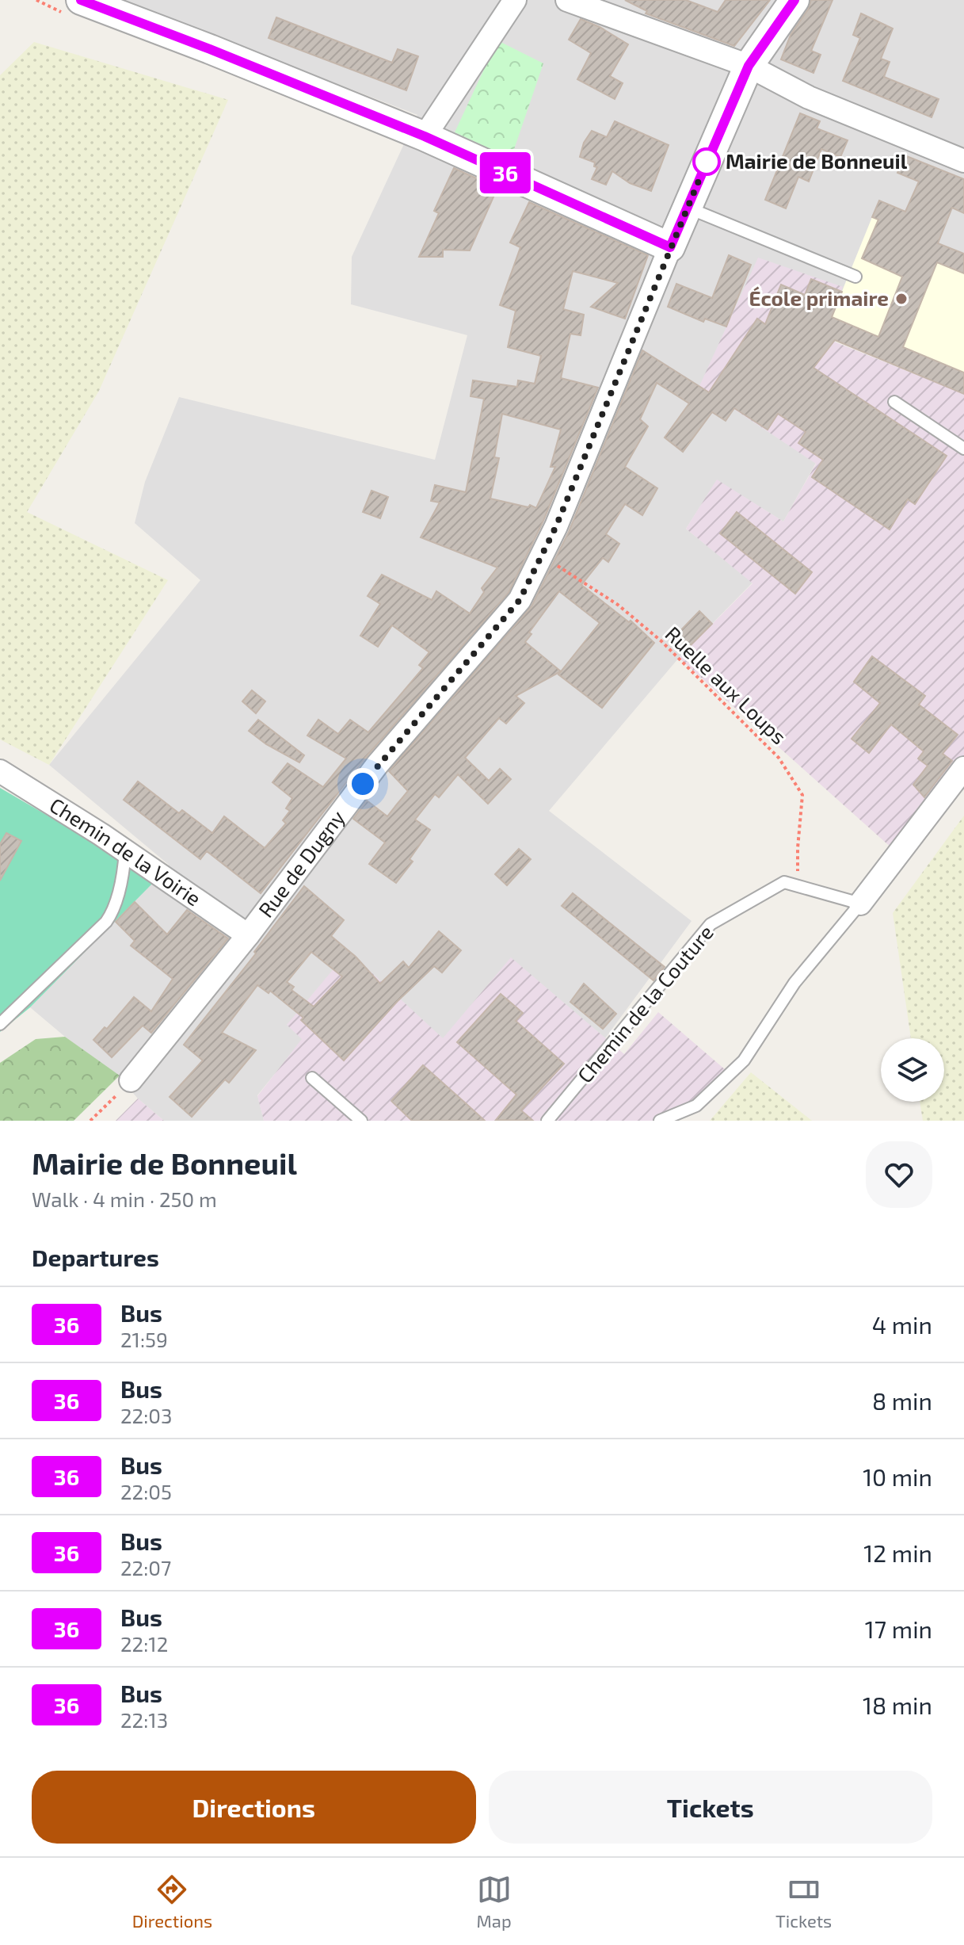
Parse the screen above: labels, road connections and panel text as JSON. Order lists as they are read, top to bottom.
{
  "streets": {
    "street": ["Chemin de la Voirie", "Rue de Dugny"],
    "lane": ["Chemin de la Couture"],
    "path": ["Ruelle aux Loups"]
  },
  "crossings": [
    ["Ruelle aux Loups", "Rue de Dugny"],
    ["Ruelle aux Loups", "Chemin de la Couture"],
    ["Chemin de la Voirie", "Rue de Dugny"]
  ],
  "places": ["Mairie de Bonneuil", "École primaire"],
  "lines": ["bus line 36"],
  "page": {
    "on_map": "36",
    "heading": [
      ["Mairie de Bonneuil", "Walk · 4 min · 250 m"],
      "Departures"
    ],
    "list": [
      {
        "mark": "36",
        "name": "Bus",
        "note": "21:59",
        "value": "4 min"
      },
      {
        "mark": "36",
        "name": "Bus",
        "note": "22:03",
        "value": "8 min"
      },
      {
        "mark": "36",
        "name": "Bus",
        "note": "22:05",
        "value": "10 min"
      },
      {
        "mark": "36",
        "name": "Bus",
        "note": "22:07",
        "value": "12 min"
      },
      {
        "mark": "36",
        "name": "Bus",
        "note": "22:12",
        "value": "17 min"
      },
      {
        "mark": "36",
        "name": "Bus",
        "note": "22:13",
        "value": "18 min"
      }
    ],
    "buttons": ["Directions", "Tickets"],
    "tabs": ["Directions", "Map", "Tickets"]
  }
}
